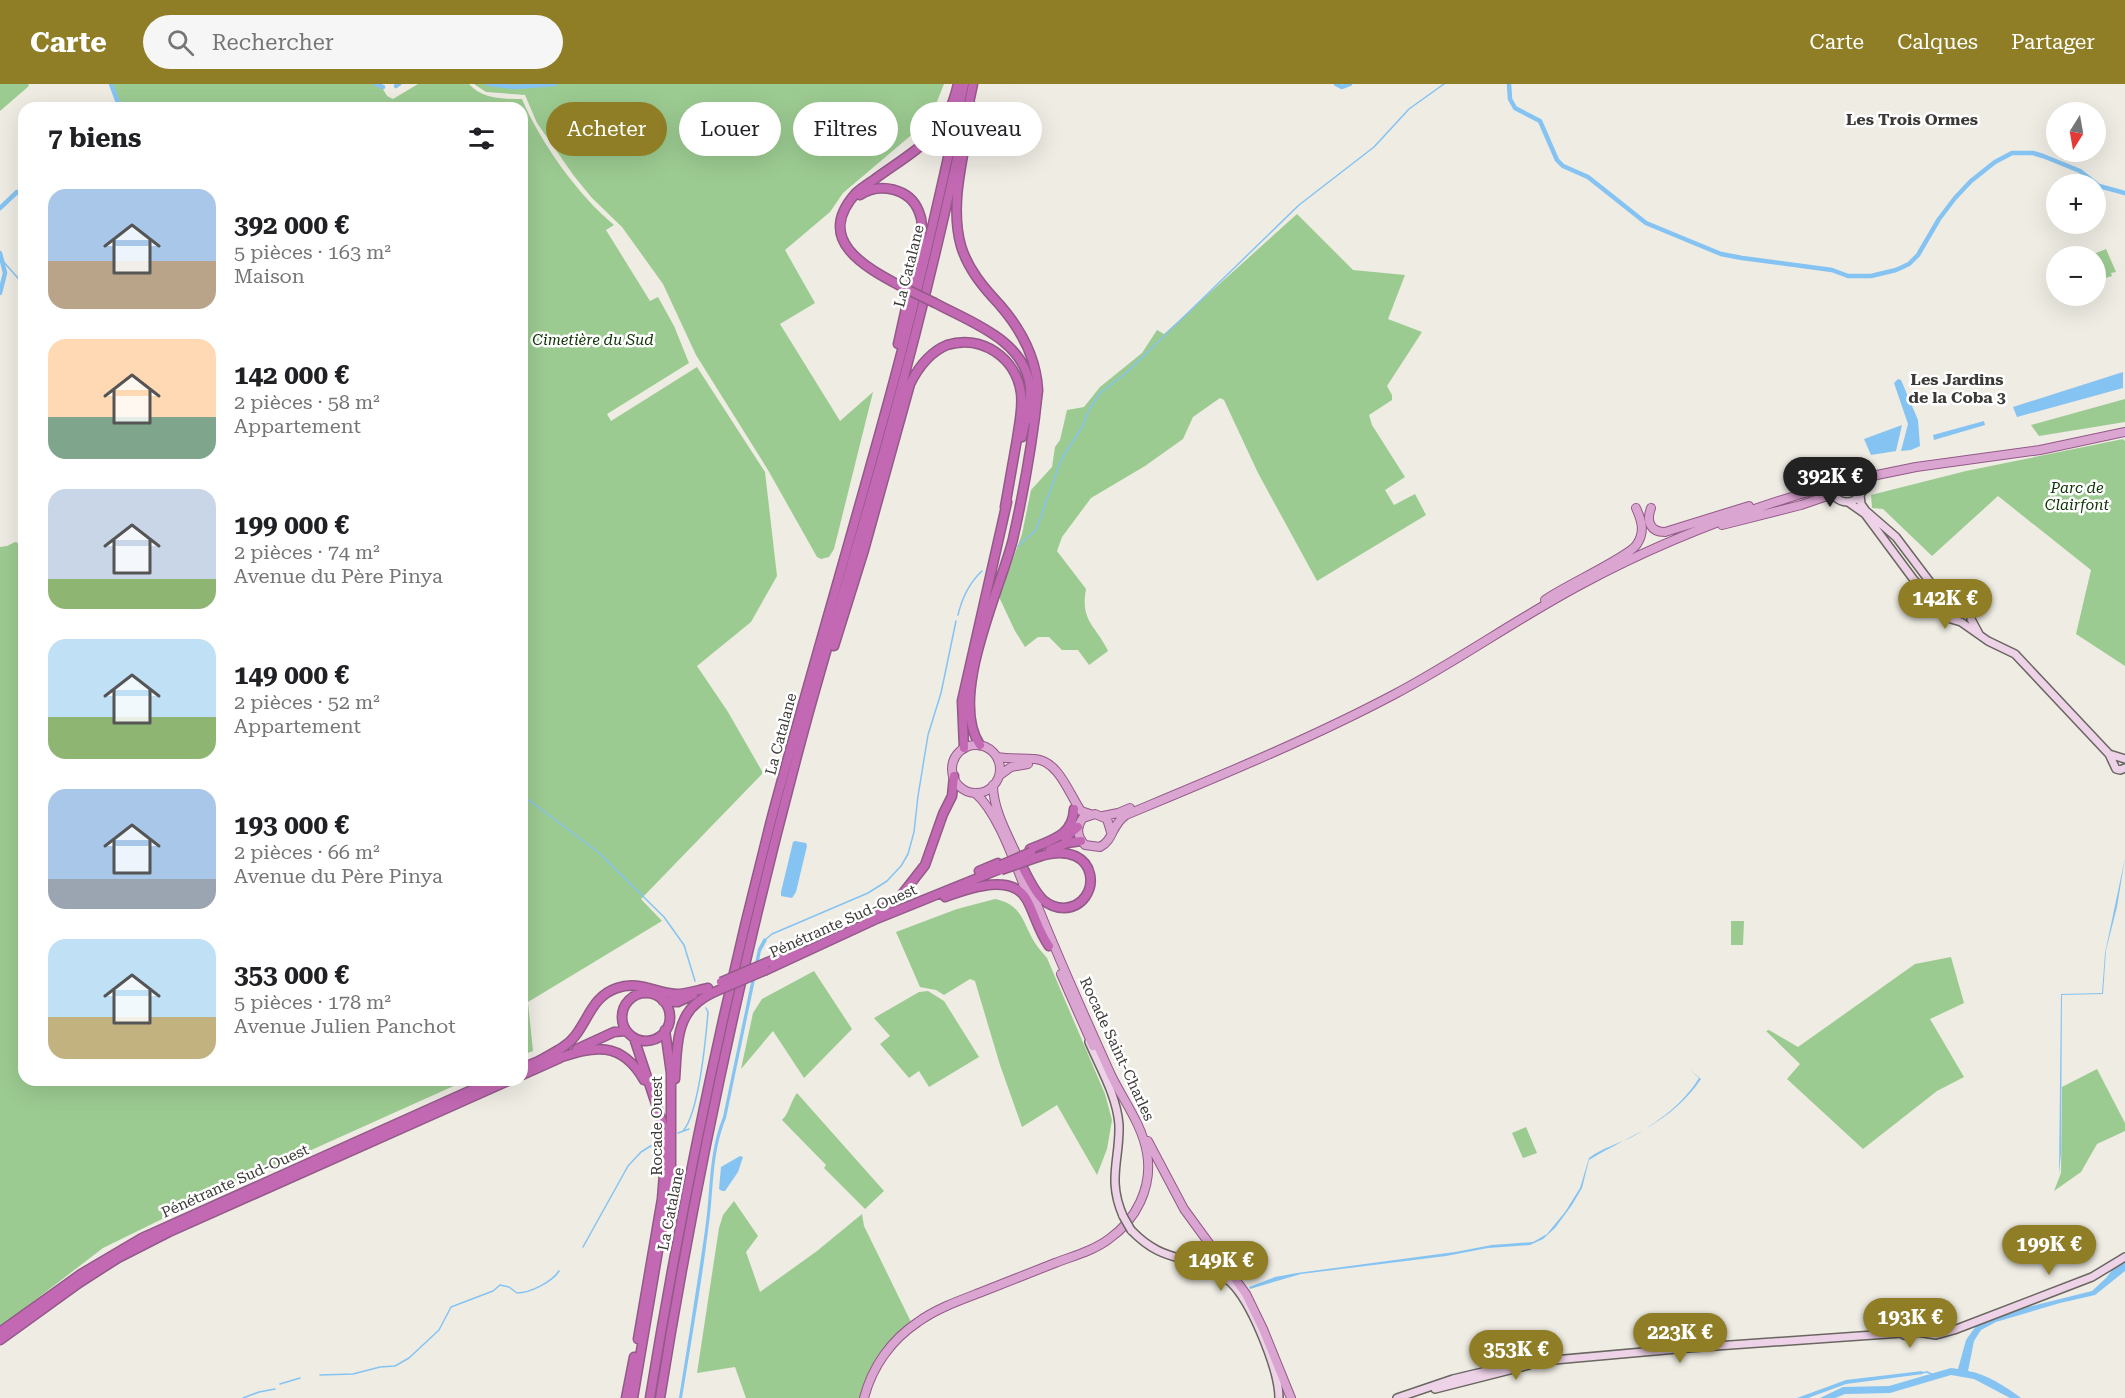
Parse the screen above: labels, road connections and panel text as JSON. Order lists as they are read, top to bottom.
{
  "streets": {
    "highway": ["La Catalane", "Pénétrante Sud-Ouest", "Rocade Ouest"],
    "main road": ["Rocade Saint-Charles"]
  },
  "districts": ["Les Trois Ormes", "Les Jardins de la Coba 3"],
  "parks": ["Cimetière du Sud", "Parc de Clairfont"],
  "north": "bottom",
  "page": {
    "header": "Carte",
    "search": "Rechercher",
    "nav": ["Carte", "Calques", "Partager"],
    "map_buttons": ["+", "−"],
    "chip": [
      "Acheter",
      "Louer",
      "Filtres",
      "Nouveau"
    ],
    "heading": "7 biens",
    "list": [
      {
        "name": "392 000 €",
        "note": "5 pièces · 163 m² · Maison"
      },
      {
        "name": "142 000 €",
        "note": "2 pièces · 58 m² · Appartement"
      },
      {
        "name": "199 000 €",
        "note": "2 pièces · 74 m² · Avenue du Père Pinya"
      },
      {
        "name": "149 000 €",
        "note": "2 pièces · 52 m² · Appartement"
      },
      {
        "name": "193 000 €",
        "note": "2 pièces · 66 m² · Avenue du Père Pinya"
      },
      {
        "name": "353 000 €",
        "note": "5 pièces · 178 m² · Avenue Julien Panchot"
      }
    ],
    "price": [
      "392K €",
      "142K €",
      "199K €",
      "149K €",
      "193K €",
      "223K €",
      "353K €"
    ]
  }
}
